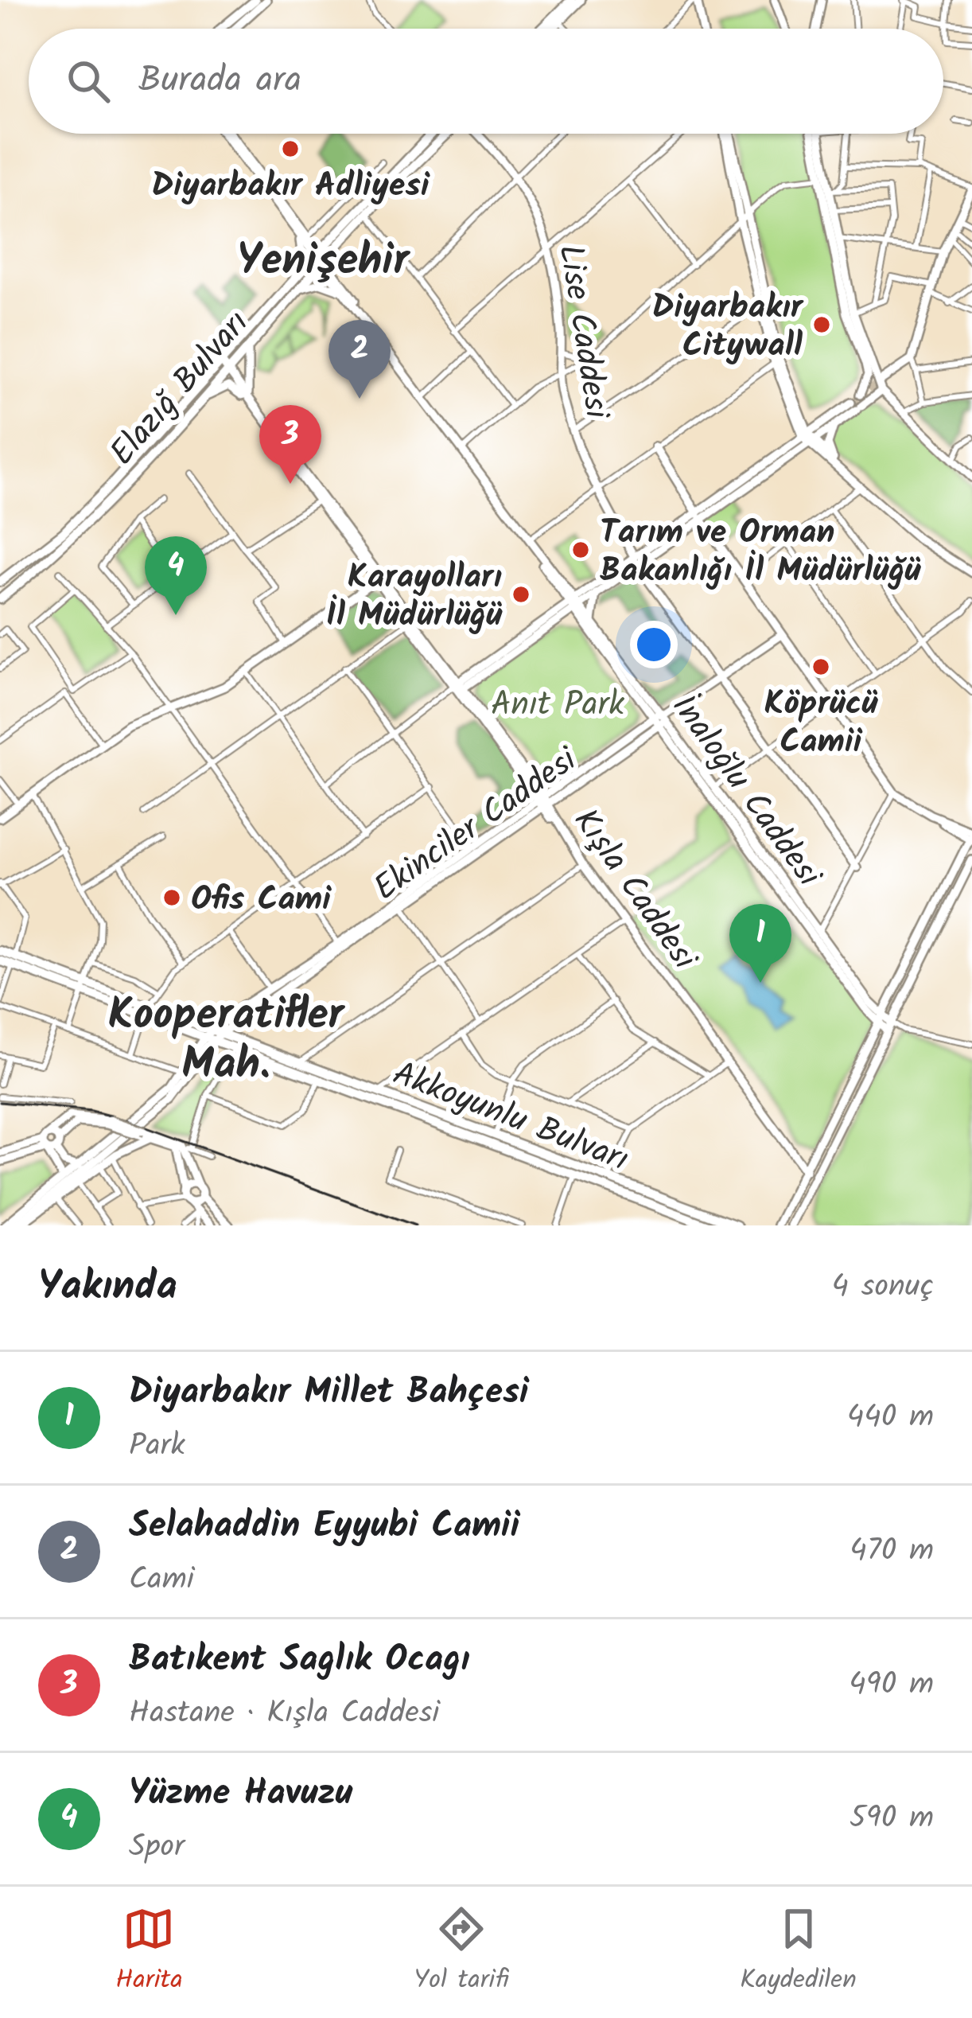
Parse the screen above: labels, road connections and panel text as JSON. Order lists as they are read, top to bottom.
{
  "streets": {
    "main road": [
      "Lise Caddesi",
      "Elazığ Bulvarı",
      "İnaloğlu Caddesi",
      "Ekinciler Caddesi",
      "Kışla Caddesi",
      "Akkoyunlu Bulvarı"
    ]
  },
  "crossings": [
    ["Lise Caddesi", "Ekinciler Caddesi"],
    ["İnaloğlu Caddesi", "Ekinciler Caddesi"],
    ["İnaloğlu Caddesi", "Kışla Caddesi"],
    ["Ekinciler Caddesi", "Kışla Caddesi"],
    ["Ekinciler Caddesi", "Akkoyunlu Bulvarı"]
  ],
  "districts": ["Yenişehir", "Kooperatifler Mah."],
  "parks": ["Anıt Park"],
  "places": [
    "Diyarbakır Adliyesi",
    "Diyarbakır Citywall",
    "Tarım ve Orman Bakanlığı İl Müdürlüğü",
    "Karayolları İl Müdürlüğü",
    "Köprücü Camii",
    "Ofis Cami"
  ],
  "page": {
    "search": "Burada ara",
    "pins": [
      "2",
      "3",
      "4",
      "1"
    ],
    "heading": ["Yakında", "4 sonuç"],
    "list": [
      {
        "mark": "1",
        "name": "Diyarbakır Millet Bahçesi",
        "note": "Park",
        "value": "440 m"
      },
      {
        "mark": "2",
        "name": "Selahaddin Eyyubi Camii",
        "note": "Cami",
        "value": "470 m"
      },
      {
        "mark": "3",
        "name": "Batıkent Saglık Ocagı",
        "note": "Hastane · Kışla Caddesi",
        "value": "490 m"
      },
      {
        "mark": "4",
        "name": "Yüzme Havuzu",
        "note": "Spor",
        "value": "590 m"
      }
    ],
    "nav": ["Harita", "Yol tarifi", "Kaydedilen"]
  }
}
